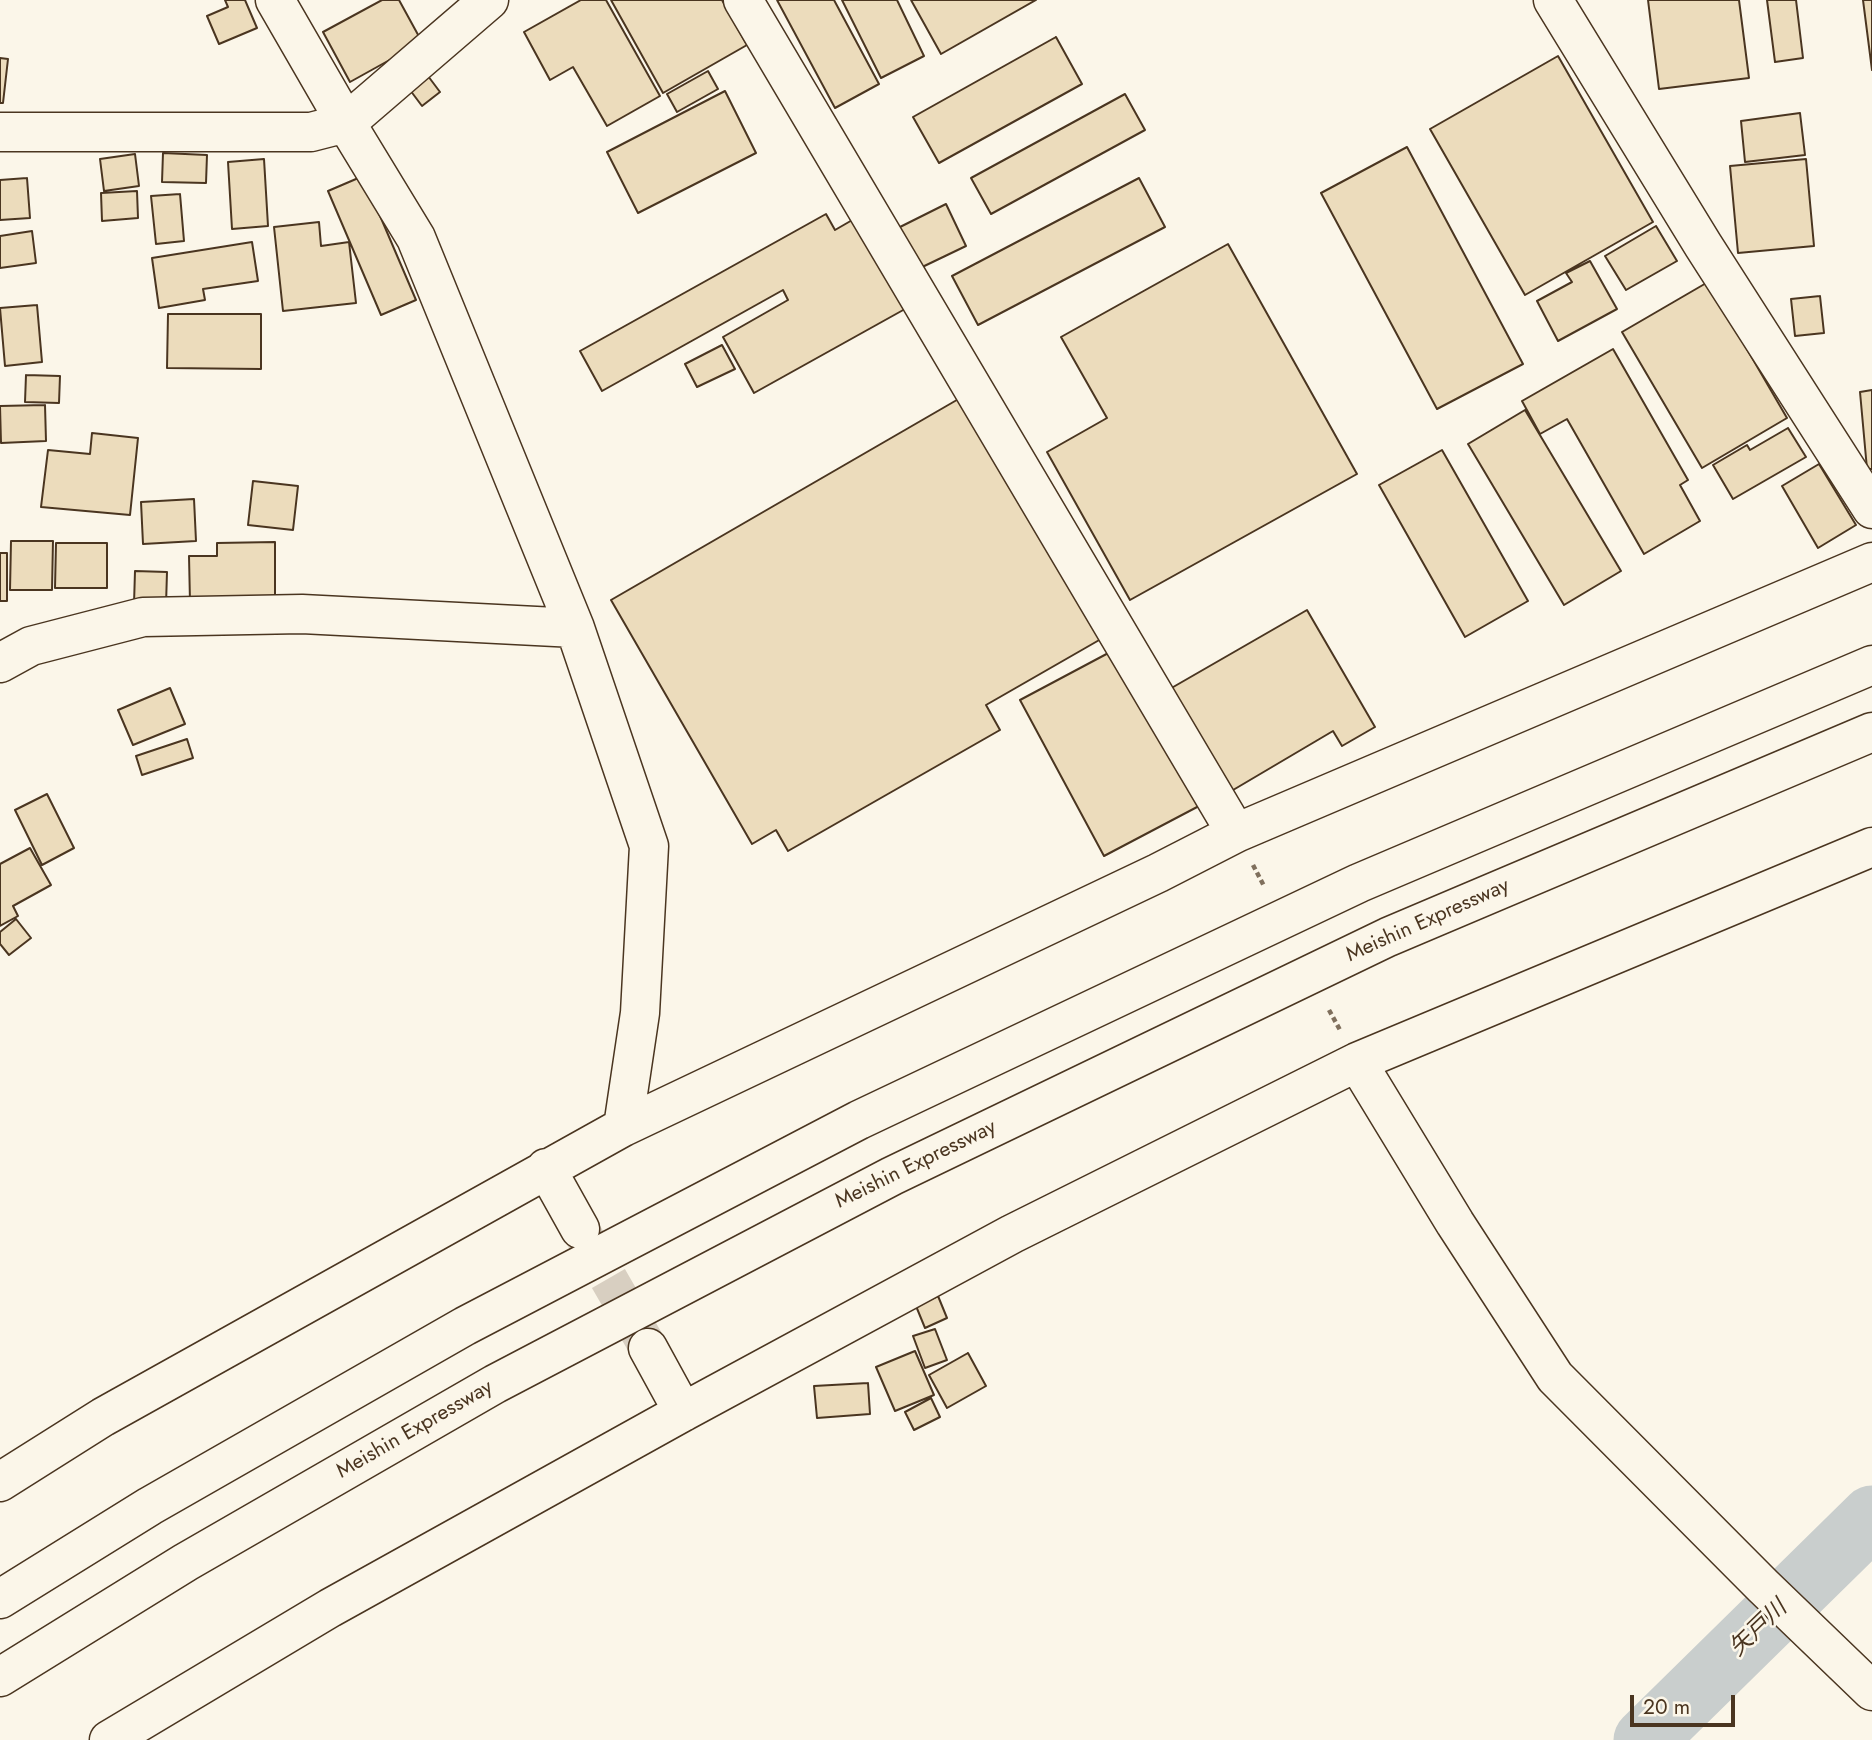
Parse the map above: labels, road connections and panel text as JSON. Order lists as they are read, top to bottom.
{
  "streets": {
    "main road": ["Meishin Expressway"]
  },
  "water": ["矢戸川"],
  "scale_bar": "20 m"
}
